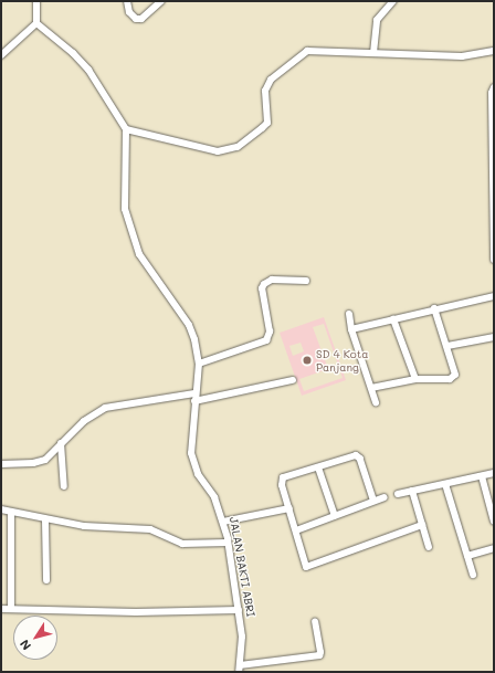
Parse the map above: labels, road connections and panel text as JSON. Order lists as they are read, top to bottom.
{
  "streets": {
    "street": ["JALAN BAKTI ABRI"]
  },
  "places": ["SD 4 Kota Panjang"],
  "north": "bottom left"
}
